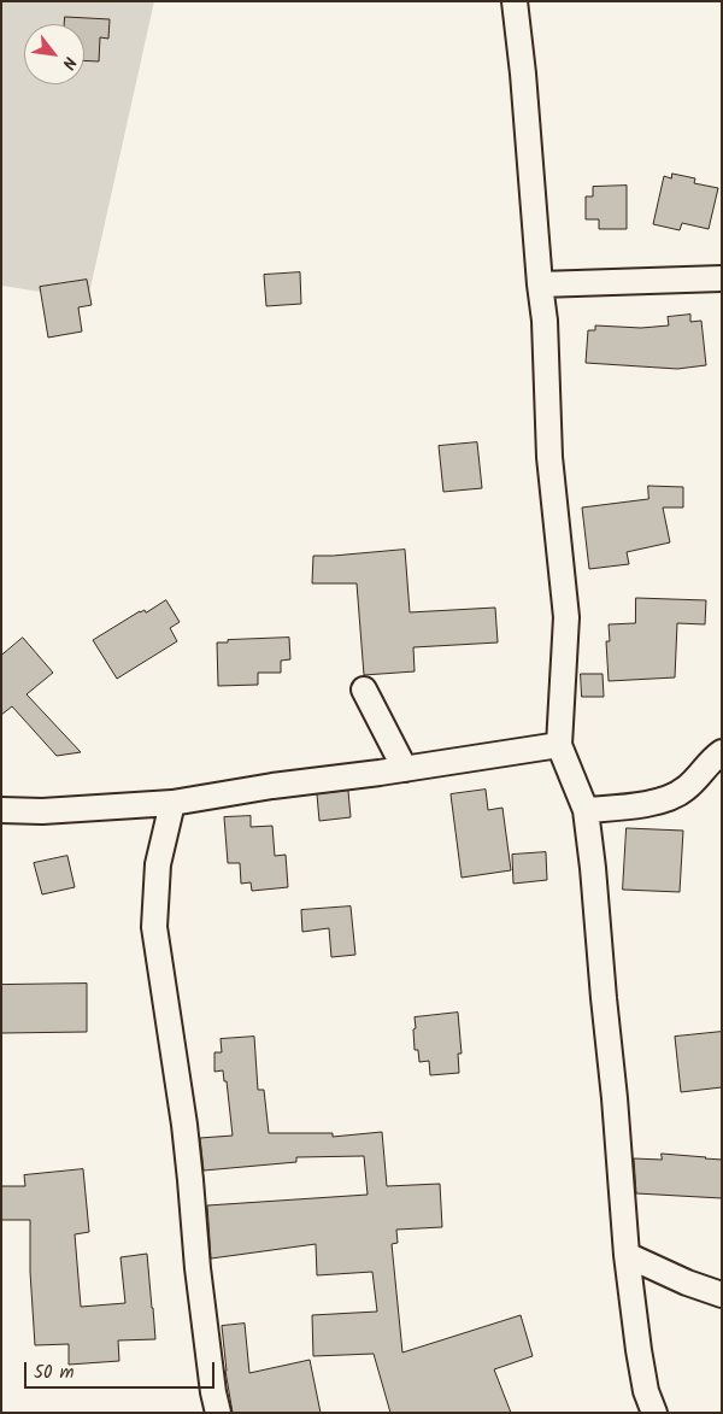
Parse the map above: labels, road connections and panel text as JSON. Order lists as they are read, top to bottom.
{
  "scale_bar": "50 m",
  "north": "bottom right"
}
